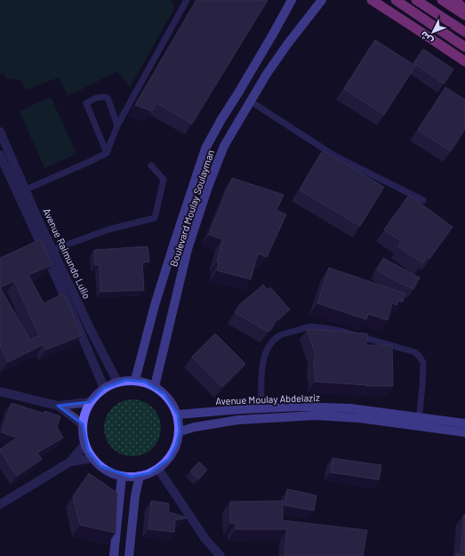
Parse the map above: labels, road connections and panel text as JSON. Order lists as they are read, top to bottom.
{
  "streets": {
    "main road": ["Boulevard Moulay Soulayman", "Avenue Moulay Abdelaziz"],
    "street": ["Avenue Raimundo Lulio"]
  },
  "crossings": [
    ["Boulevard Moulay Soulayman", "Avenue Raimundo Lulio"],
    ["Boulevard Moulay Soulayman", "Avenue Moulay Abdelaziz"],
    ["Avenue Raimundo Lulio", "Avenue Moulay Abdelaziz"]
  ],
  "north": "bottom left"
}
